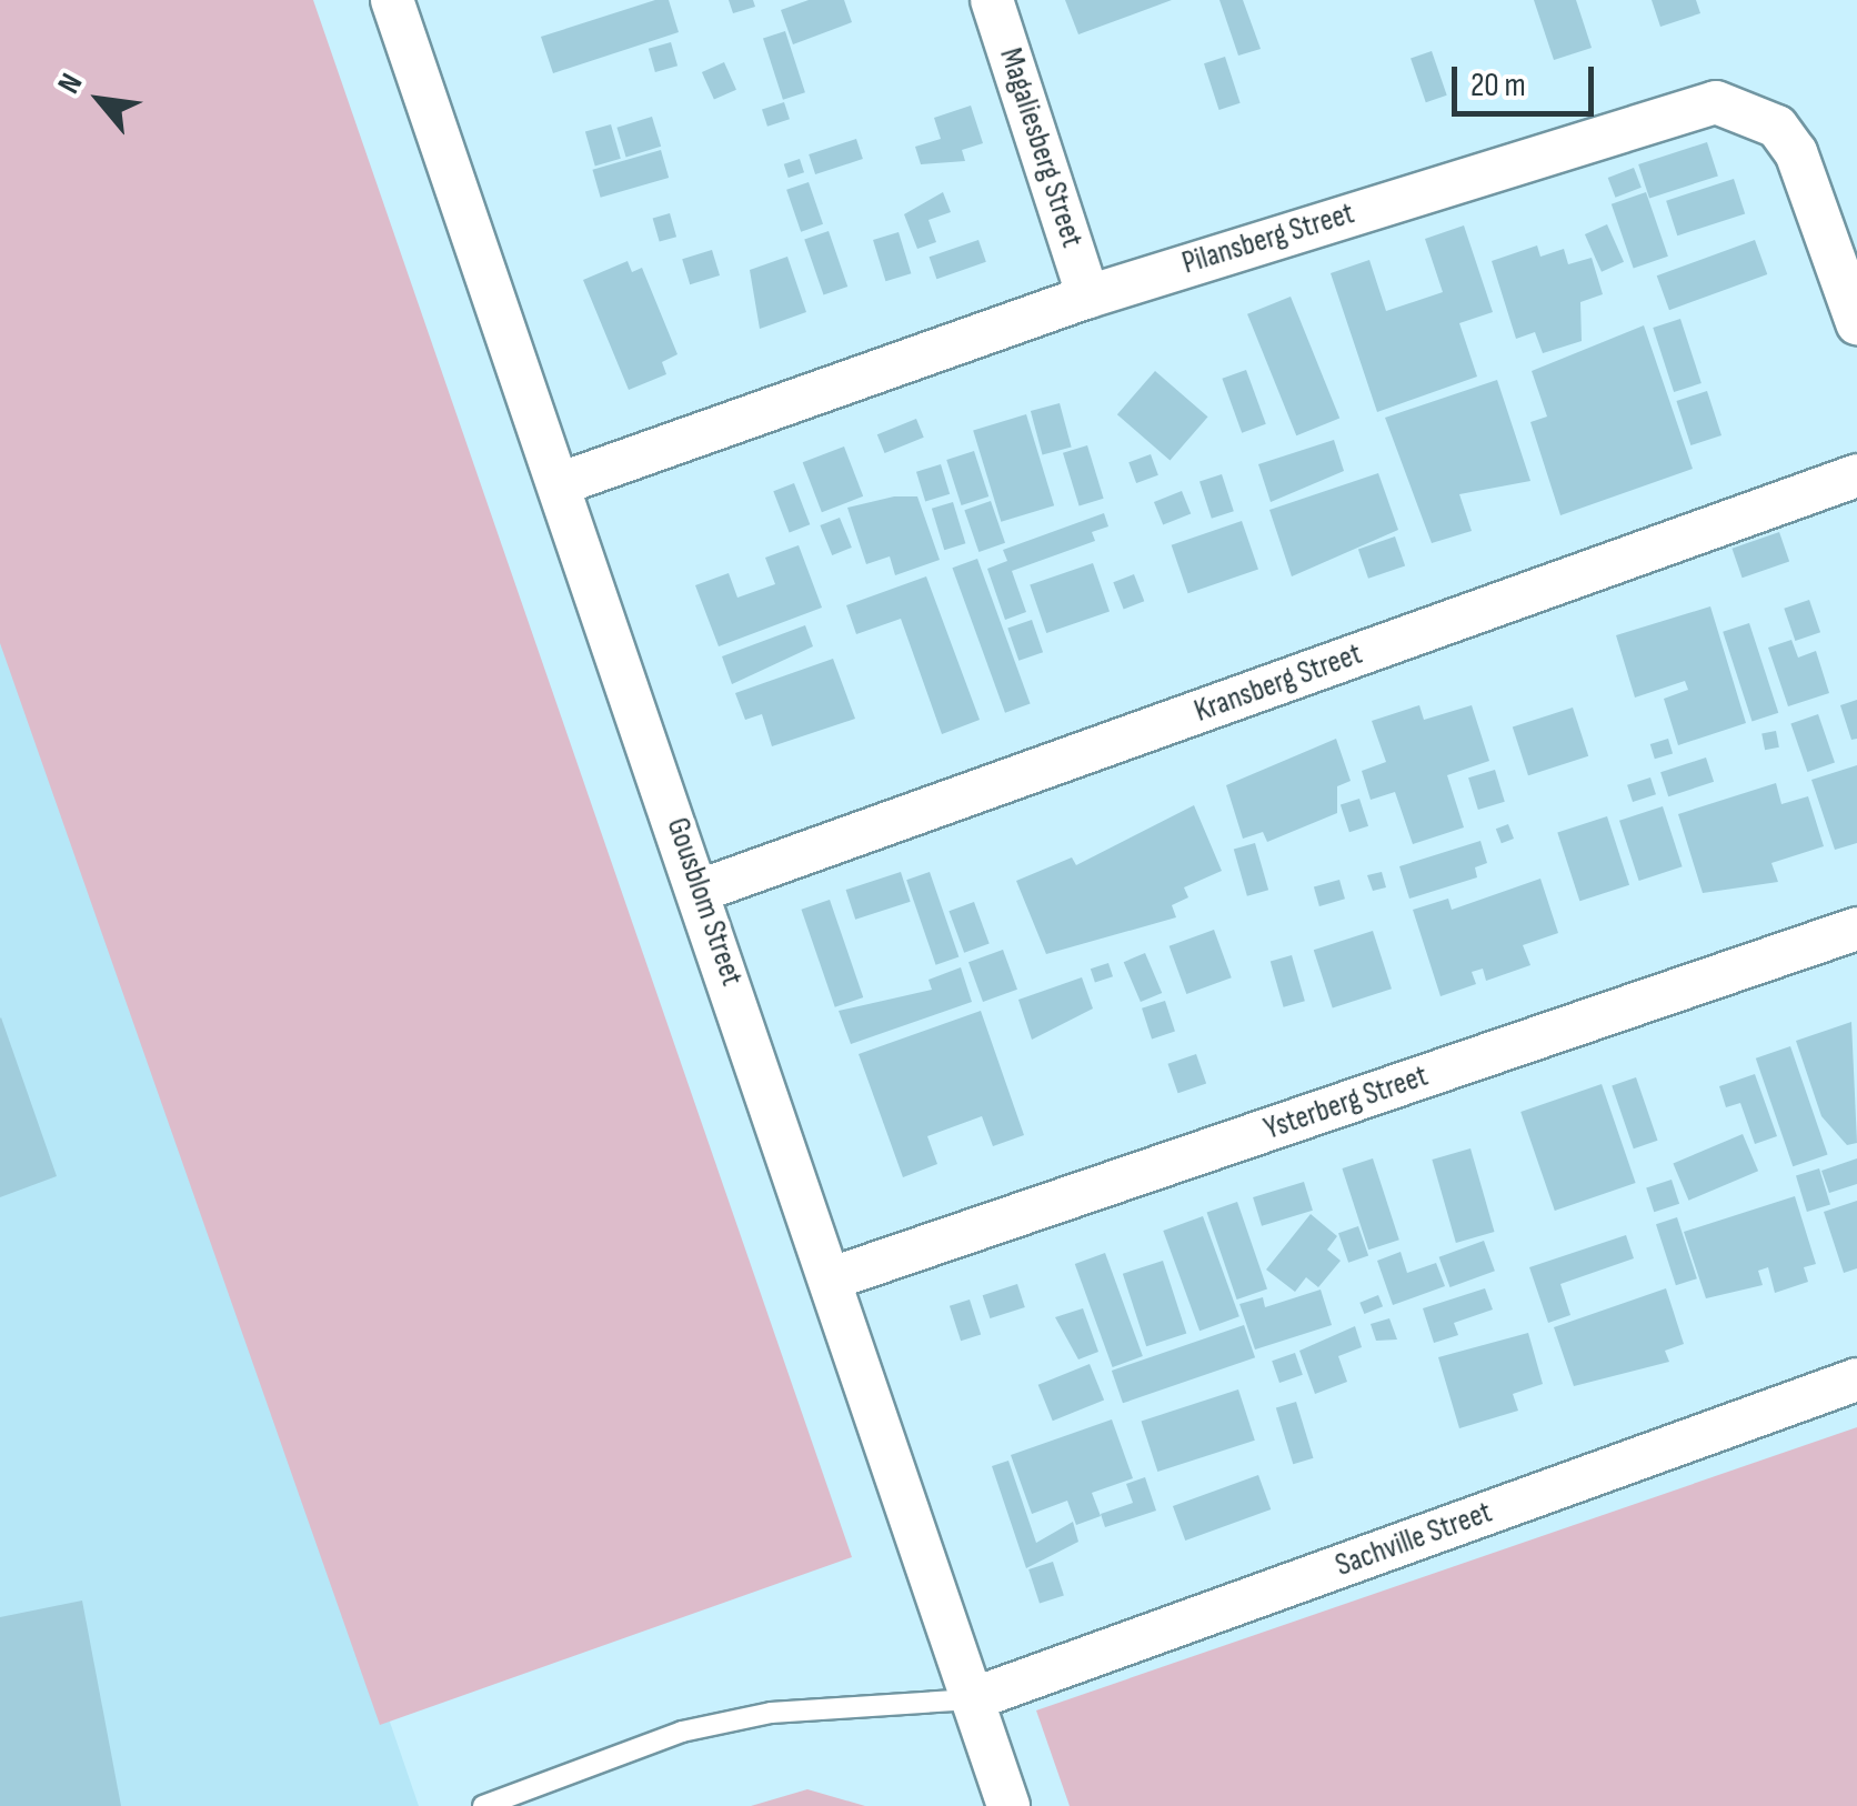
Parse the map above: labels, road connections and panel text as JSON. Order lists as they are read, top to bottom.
{
  "streets": {
    "street": [
      "Magaliesberg Street",
      "Pilansberg Street",
      "Kransberg Street",
      "Gousblom Street",
      "Ysterberg Street",
      "Sachville Street"
    ]
  },
  "crossings": [
    ["Magaliesberg Street", "Pilansberg Street"],
    ["Pilansberg Street", "Gousblom Street"],
    ["Kransberg Street", "Gousblom Street"],
    ["Gousblom Street", "Ysterberg Street"],
    ["Gousblom Street", "Sachville Street"]
  ],
  "scale_bar": "20 m",
  "north": "top left"
}
